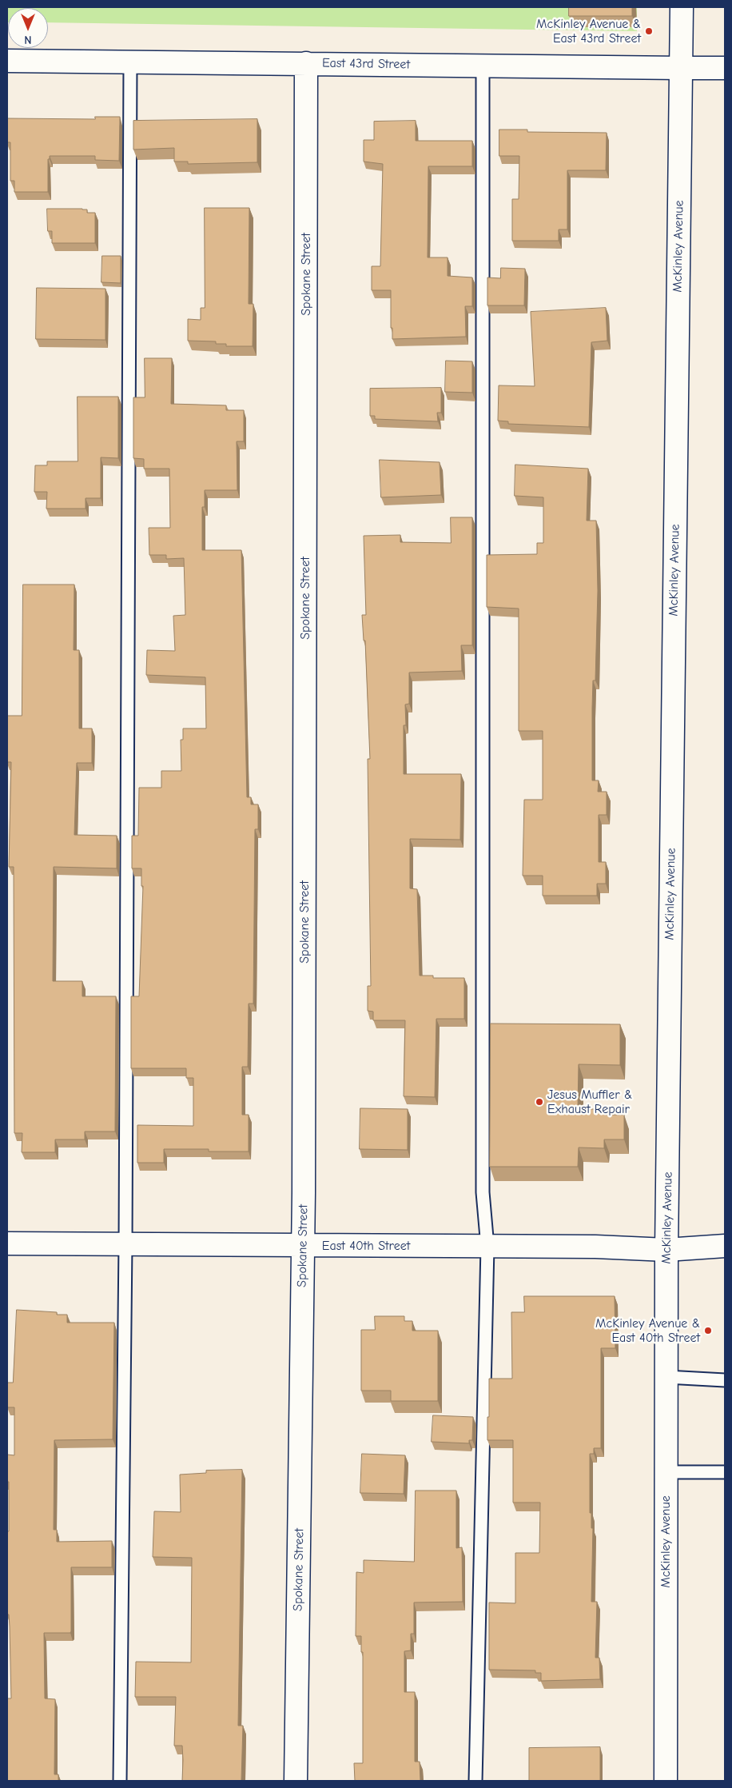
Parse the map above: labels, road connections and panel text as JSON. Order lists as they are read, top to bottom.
{
  "streets": {
    "street": [
      "East 43rd Street",
      "McKinley Avenue",
      "Spokane Street",
      "East 40th Street"
    ]
  },
  "crossings": [
    ["East 43rd Street", "McKinley Avenue"],
    ["East 43rd Street", "Spokane Street"],
    ["McKinley Avenue", "East 40th Street"],
    ["Spokane Street", "East 40th Street"]
  ],
  "places": ["McKinley Avenue & East 43rd Street", "Jesus Muffler & Exhaust Repair", "McKinley Avenue & East 40th Street"],
  "north": "bottom"
}
